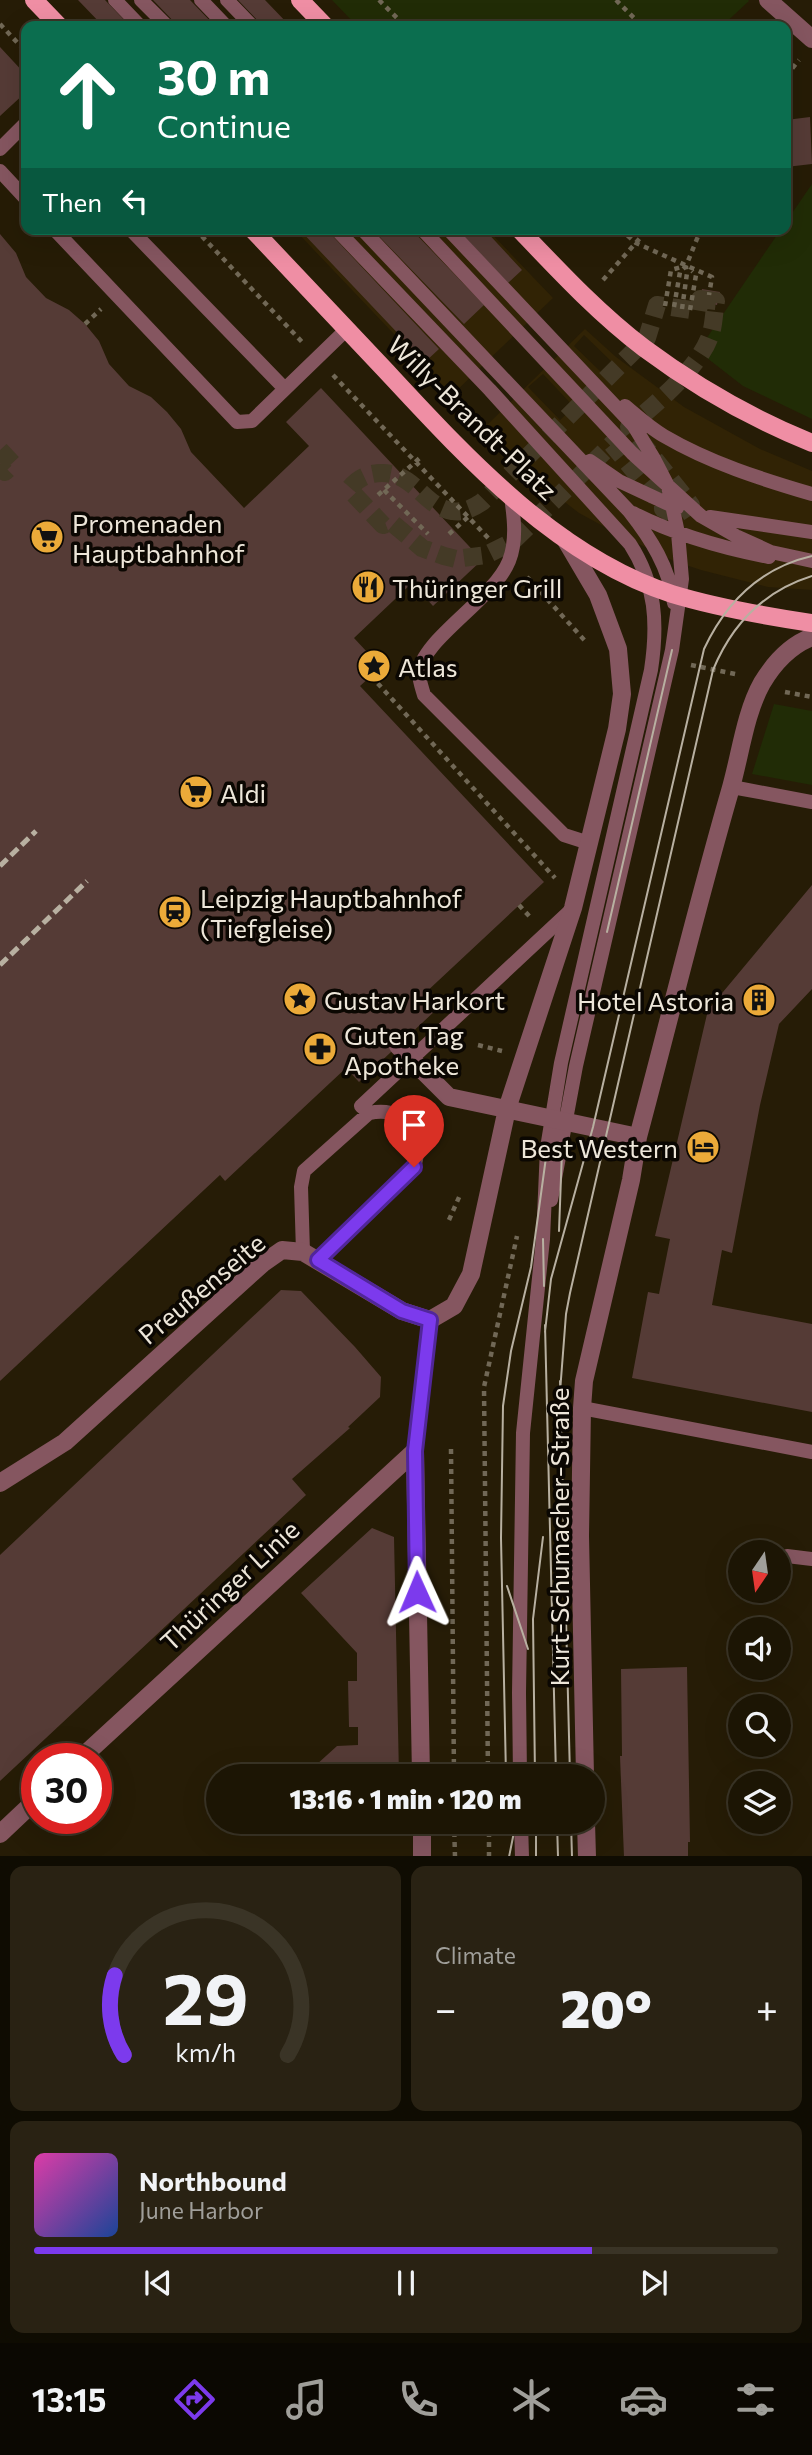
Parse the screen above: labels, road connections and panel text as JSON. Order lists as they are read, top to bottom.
{
  "streets": {
    "main road": ["Willy-Brandt-Platz"],
    "street": ["Preußenseite", "Kurt-Schumacher-Straße", "Thüringer Linie"]
  },
  "places": {
    "supermarket": ["Promenaden Hauptbahnhof", "Aldi"],
    "restaurant": ["Thüringer Grill"],
    "place": ["Atlas", "Gustav Harkort"],
    "station": ["Leipzig Hauptbahnhof (Tiefgleise)"],
    "building": ["Hotel Astoria"],
    "pharmacy": ["Guten Tag Apotheke"],
    "hotel": ["Best Western"]
  },
  "north": "bottom",
  "page": {
    "turn": ["30 m", "Continue"],
    "then": "Then",
    "limit": "30",
    "trip": "13:16 · 1 min · 120 m",
    "tile": "Climate",
    "heat": ["−", "20°", "+"],
    "song": ["Northbound", "June Harbor"],
    "tabs": "13:15",
    "gauge": ["29", "km/h"]
  }
}
